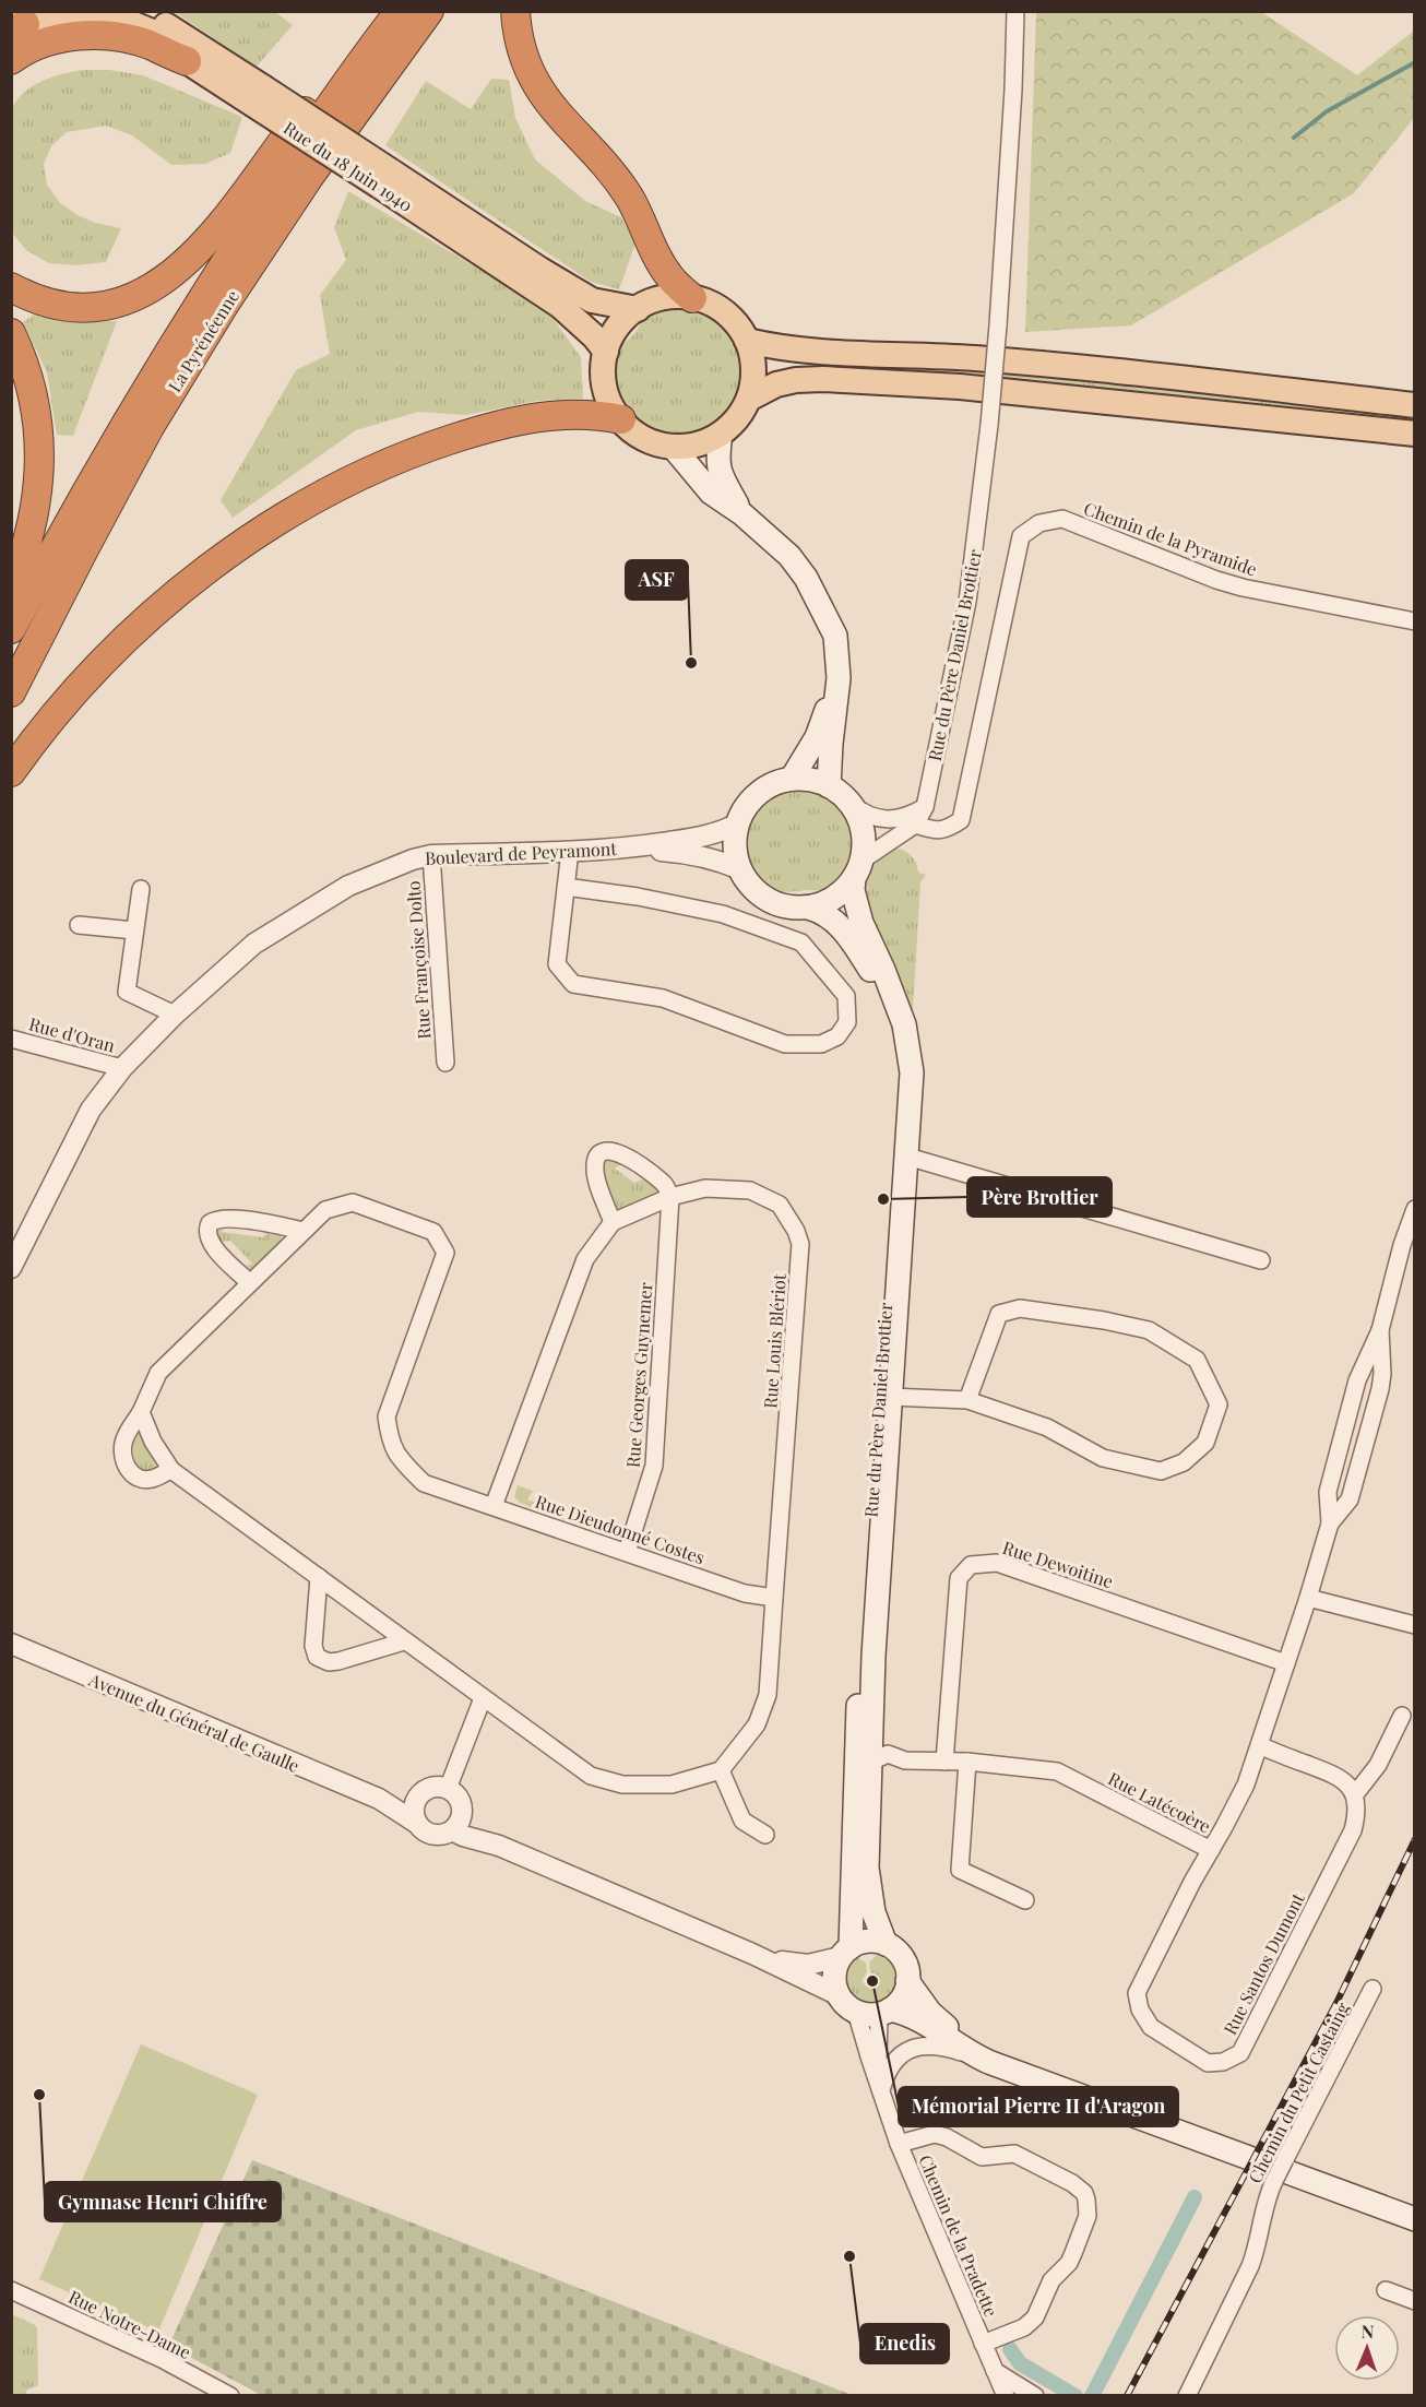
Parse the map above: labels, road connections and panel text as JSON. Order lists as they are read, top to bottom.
{
  "streets": {
    "highway": ["La Pyrénéenne"],
    "main road": ["Rue du 18 Juin 1940", "Rue du Père Daniel Brottier"],
    "street": [
      "Chemin de la Pyramide",
      "Boulevard de Peyramont",
      "Rue Françoise Dolto",
      "Rue d'Oran",
      "Rue Louis Blériot",
      "Rue Georges Guynemer",
      "Rue Dieudonné Costes",
      "Rue Dewoitine",
      "Avenue du Général de Gaulle",
      "Rue Latécoère",
      "Rue Santos Dumont",
      "Chemin du Petit Castaing",
      "Chemin de la Pradette",
      "Rue Notre-Dame"
    ]
  },
  "crossings": [
    ["Chemin de la Pyramide", "Rue du Père Daniel Brottier"],
    ["Rue du Père Daniel Brottier", "Boulevard de Peyramont"],
    ["Rue du Père Daniel Brottier", "Rue Latécoère"],
    ["Rue du Père Daniel Brottier", "Chemin de la Pradette"],
    ["Boulevard de Peyramont", "Rue Françoise Dolto"],
    ["Boulevard de Peyramont", "Rue d'Oran"],
    ["Rue Louis Blériot", "Rue Georges Guynemer"],
    ["Rue Louis Blériot", "Rue Dieudonné Costes"],
    ["Rue Georges Guynemer", "Rue Dieudonné Costes"],
    ["Rue Dewoitine", "Rue Latécoère"],
    ["Rue Latécoère", "Rue Santos Dumont"]
  ],
  "places": [
    "ASF",
    "Père Brottier",
    "Mémorial Pierre II d'Aragon",
    "Gymnase Henri Chiffre",
    "Enedis"
  ],
  "north": "top"
}
